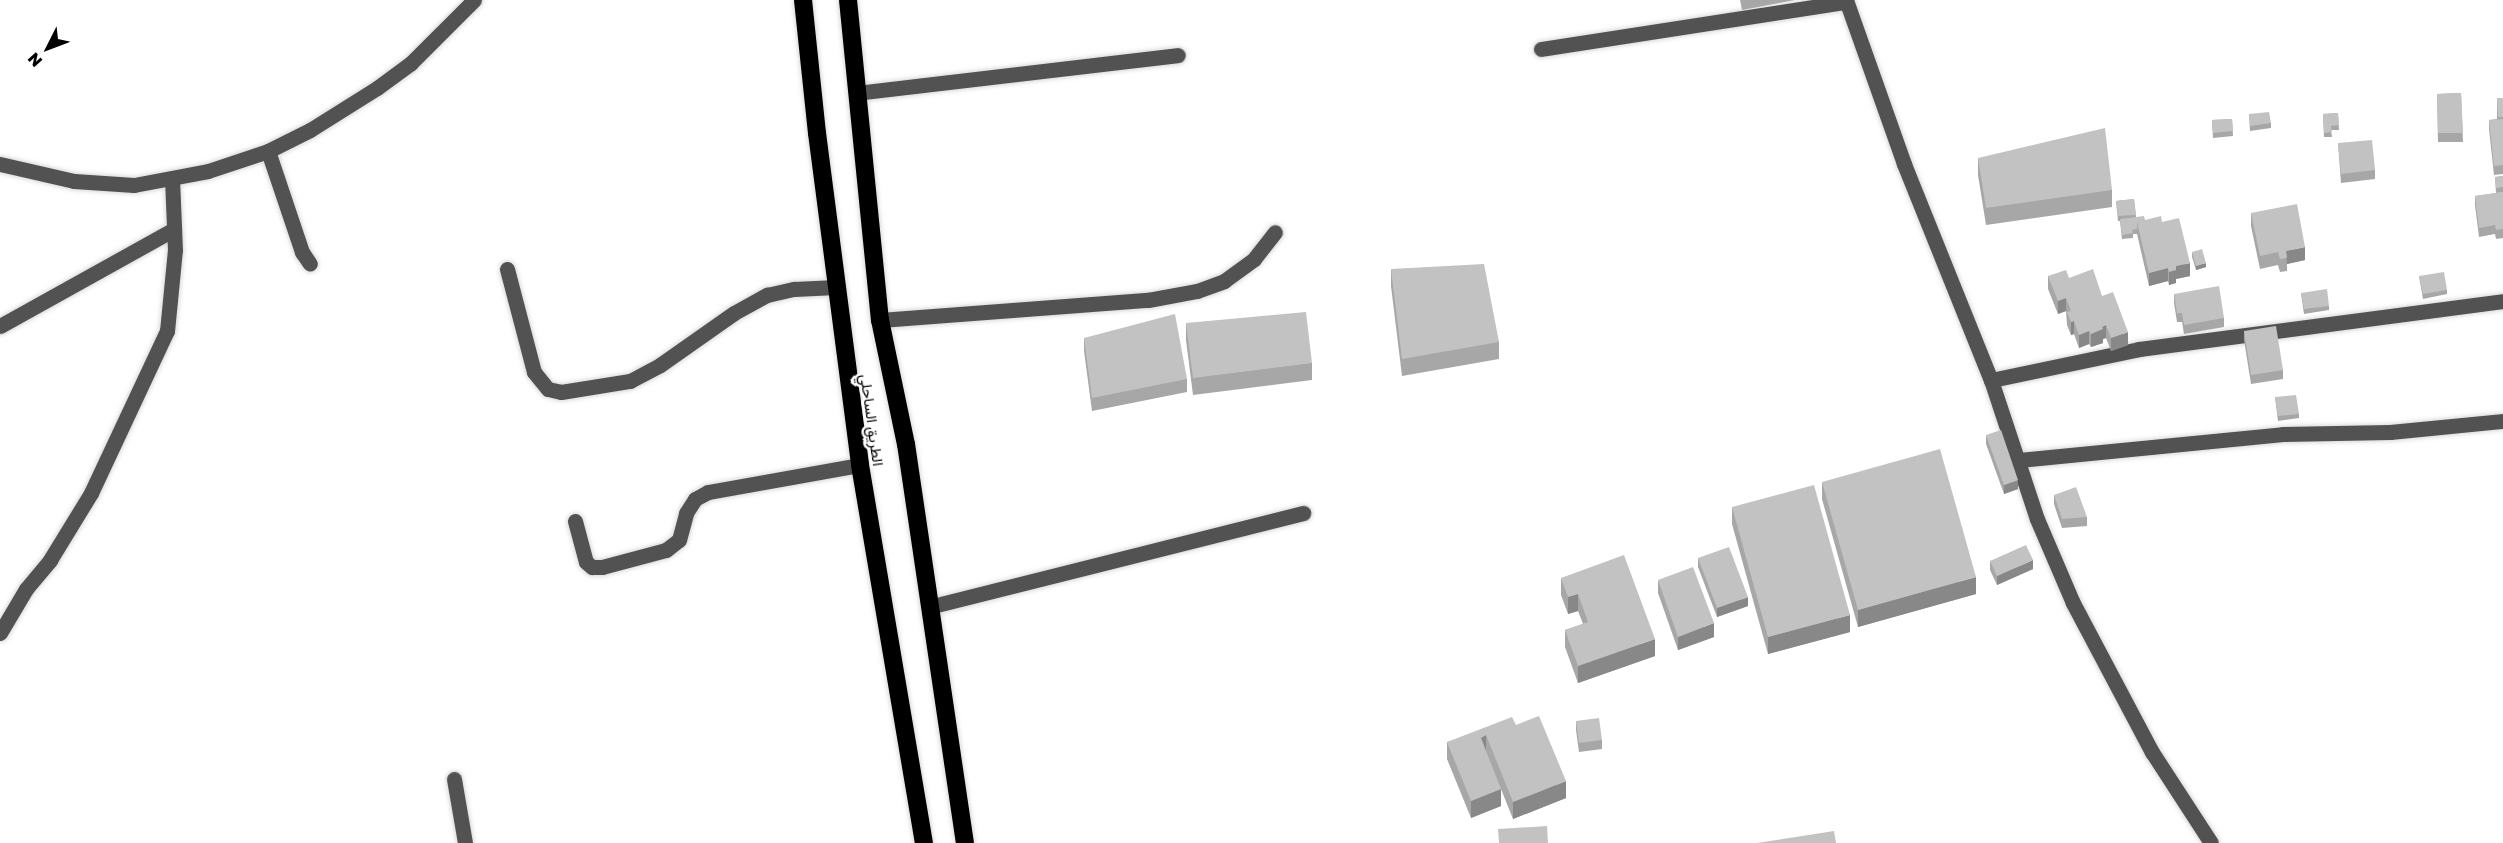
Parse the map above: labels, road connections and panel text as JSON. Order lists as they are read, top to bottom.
{
  "streets": {
    "highway": ["الطريق الساحلي"]
  },
  "north": "bottom left"
}
